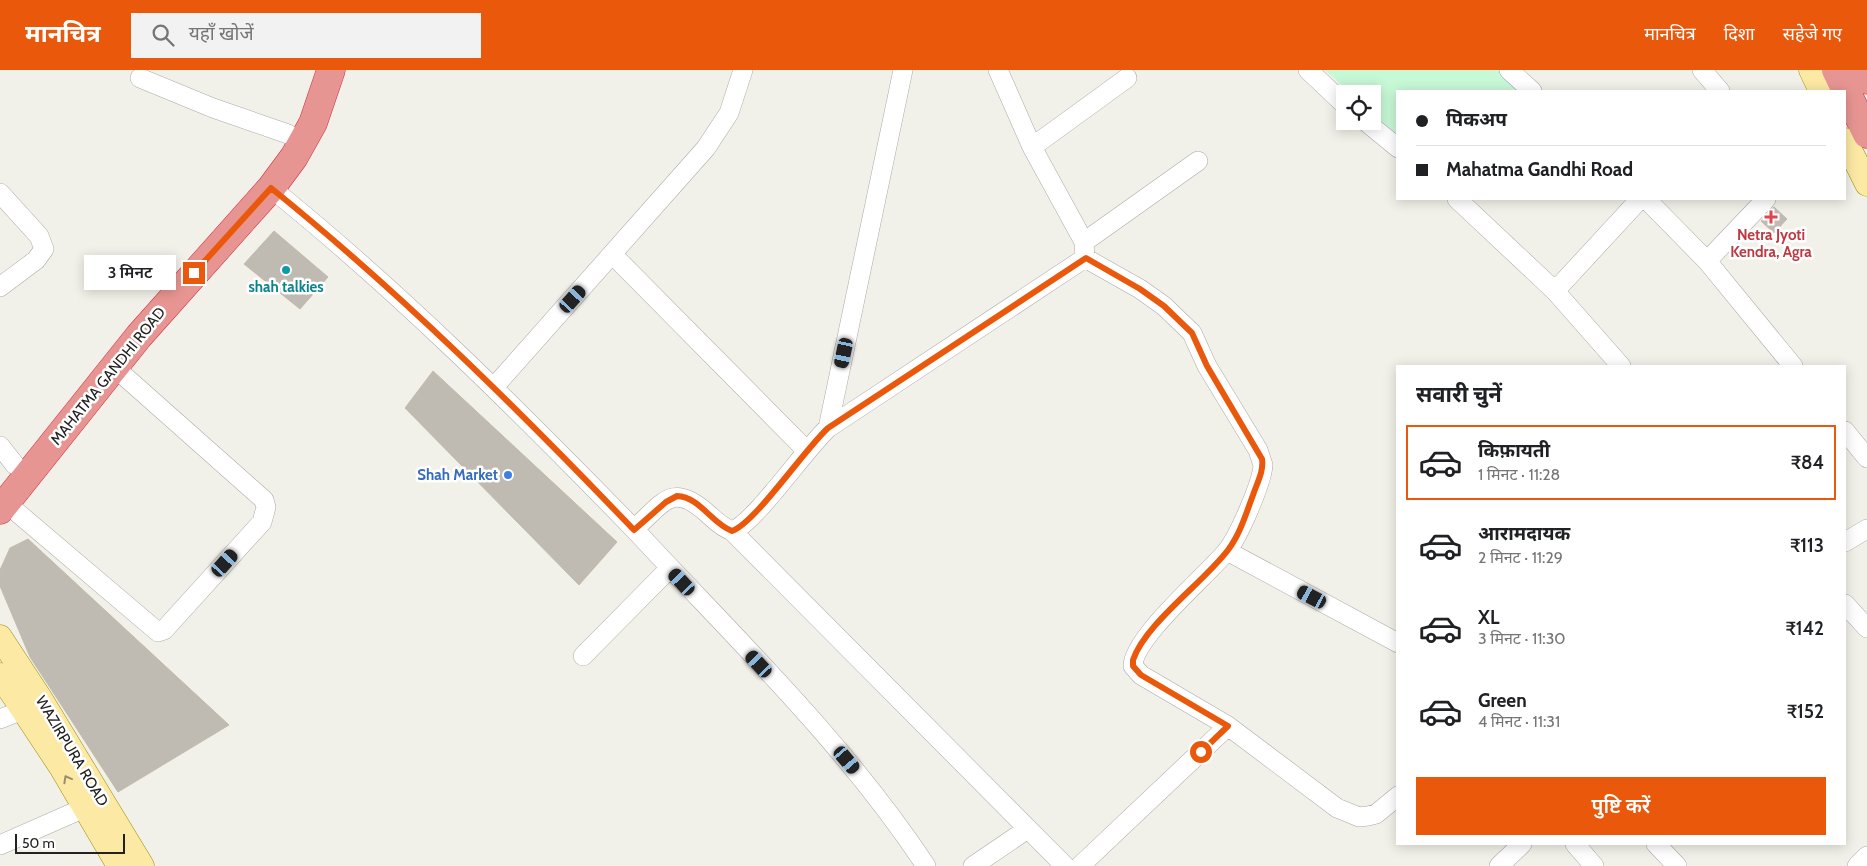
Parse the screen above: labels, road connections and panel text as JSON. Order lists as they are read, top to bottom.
{
  "streets": {
    "highway": ["MAHATMA GANDHI ROAD"],
    "main road": ["WAZIRPURA ROAD"]
  },
  "places": {
    "health": ["Netra Jyoti Kendra, Agra"],
    "other": ["shah talkies", "Shah Market"]
  },
  "scale_bar": "50 m",
  "page": {
    "header": "मानचित्र",
    "search": "यहाँ खोजें",
    "nav": ["मानचित्र", "दिशा", "सहेजे गए"],
    "banner": ["पिकअप", "Mahatma Gandhi Road"],
    "bubble": "3 मिनट",
    "heading": "सवारी चुनें",
    "list": [
      {
        "name": "किफ़ायती",
        "note": "1 मिनट · 11:28",
        "value": "₹84"
      },
      {
        "name": "आरामदायक",
        "note": "2 मिनट · 11:29",
        "value": "₹113"
      },
      {
        "name": "XL",
        "note": "3 मिनट · 11:30",
        "value": "₹142"
      },
      {
        "name": "Green",
        "note": "4 मिनट · 11:31",
        "value": "₹152"
      }
    ],
    "buttons": "पुष्टि करें",
    "scale": "50 m"
  }
}
